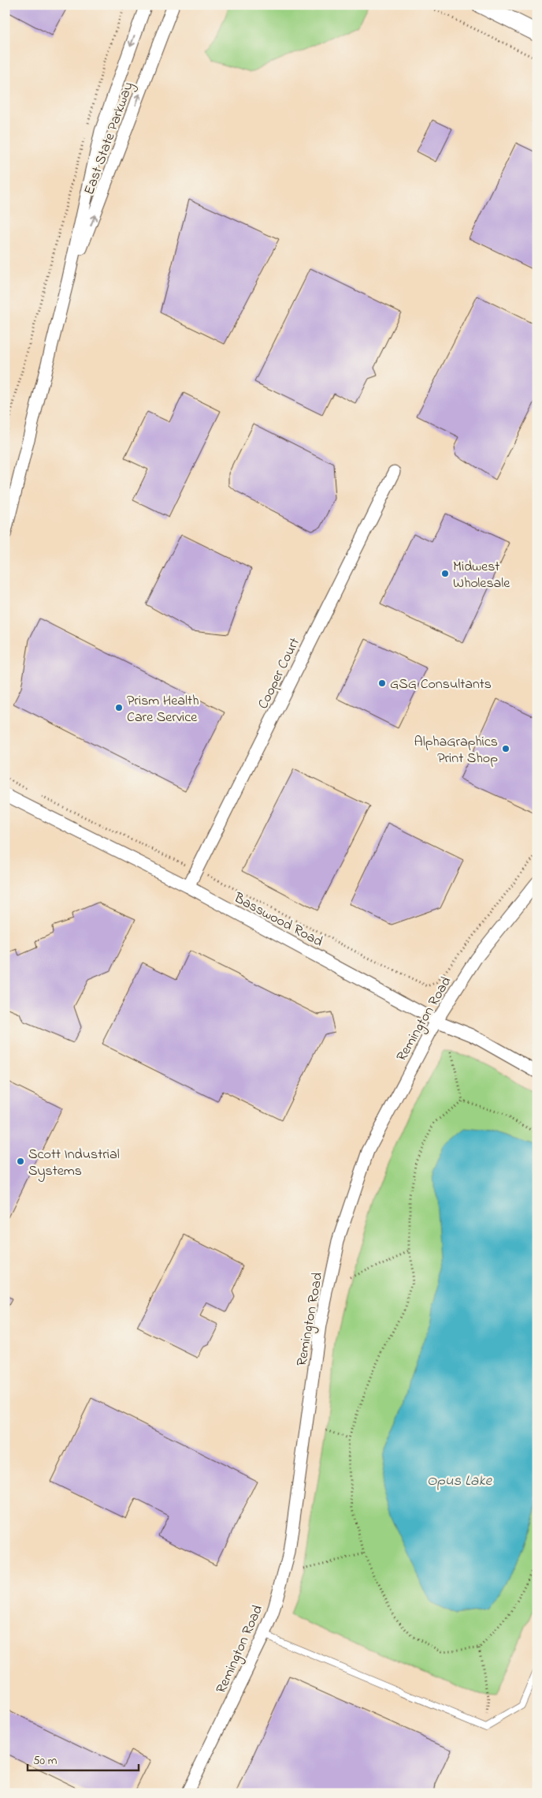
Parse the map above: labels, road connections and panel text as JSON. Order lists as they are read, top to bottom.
{
  "streets": {
    "street": [
      "East State Parkway",
      "Cooper Court",
      "Basswood Road",
      "Remington Road"
    ]
  },
  "crossings": [
    ["Cooper Court", "Basswood Road"],
    ["Basswood Road", "Remington Road"]
  ],
  "water": ["Opus Lake"],
  "places": [
    "Midwest Wholesale",
    "GSG Consultants",
    "Prism Health Care Service",
    "AlphaGraphics Print Shop",
    "Scott Industrial Systems"
  ],
  "scale_bar": "50 m"
}
